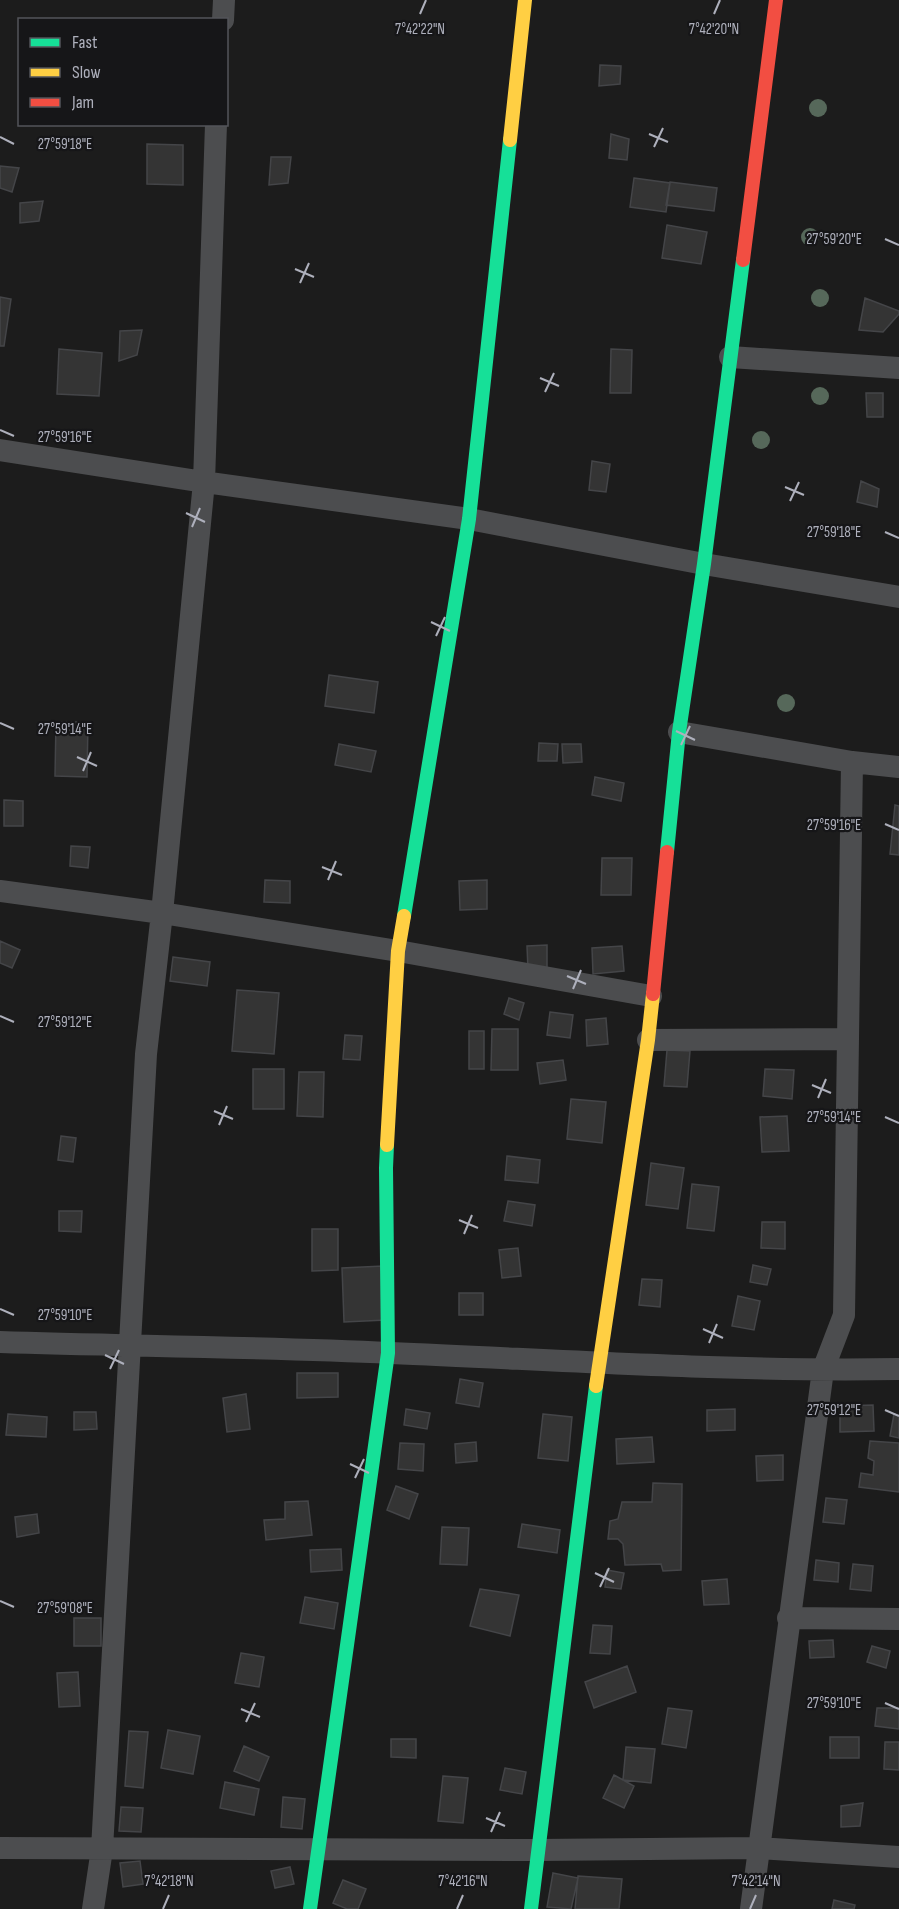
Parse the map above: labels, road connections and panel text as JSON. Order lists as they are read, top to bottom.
{
  "legend": ["Fast", "Slow", "Jam"],
  "coordinates": [
    "7°42'22\"N",
    "7°42'20\"N",
    "27°59'18\"E",
    "27°59'20\"E",
    "27°59'16\"E",
    "27°59'14\"E",
    "27°59'12\"E",
    "27°59'10\"E",
    "27°59'08\"E",
    "7°42'18\"N",
    "7°42'16\"N",
    "7°42'14\"N"
  ]
}
